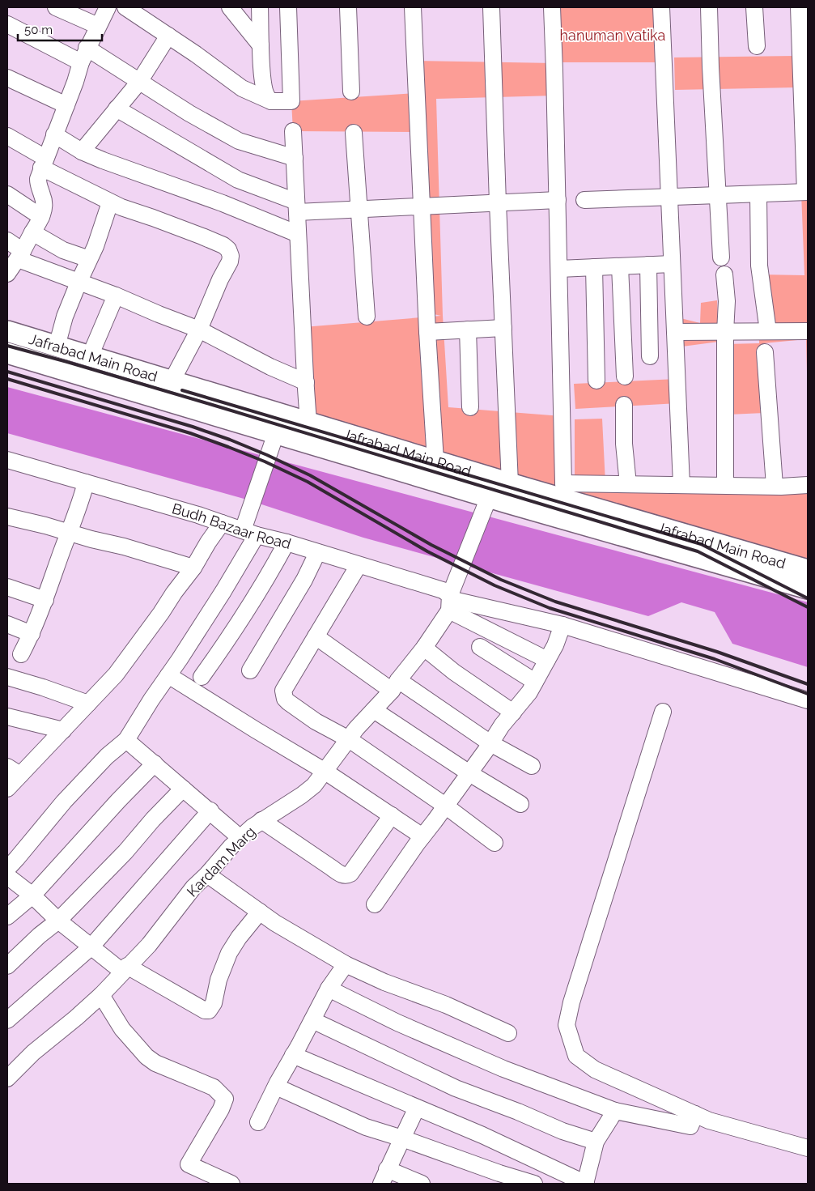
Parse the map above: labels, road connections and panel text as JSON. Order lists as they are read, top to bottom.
{
  "streets": {
    "main road": ["Jafrabad Main Road"],
    "street": ["Budh Bazaar Road", "Kardam Marg"]
  },
  "crossings": [
    ["Jafrabad Main Road", "Kardam Marg"],
    ["Budh Bazaar Road", "Kardam Marg"]
  ],
  "parks": ["hanuman vatika"],
  "scale_bar": "50 m"
}
